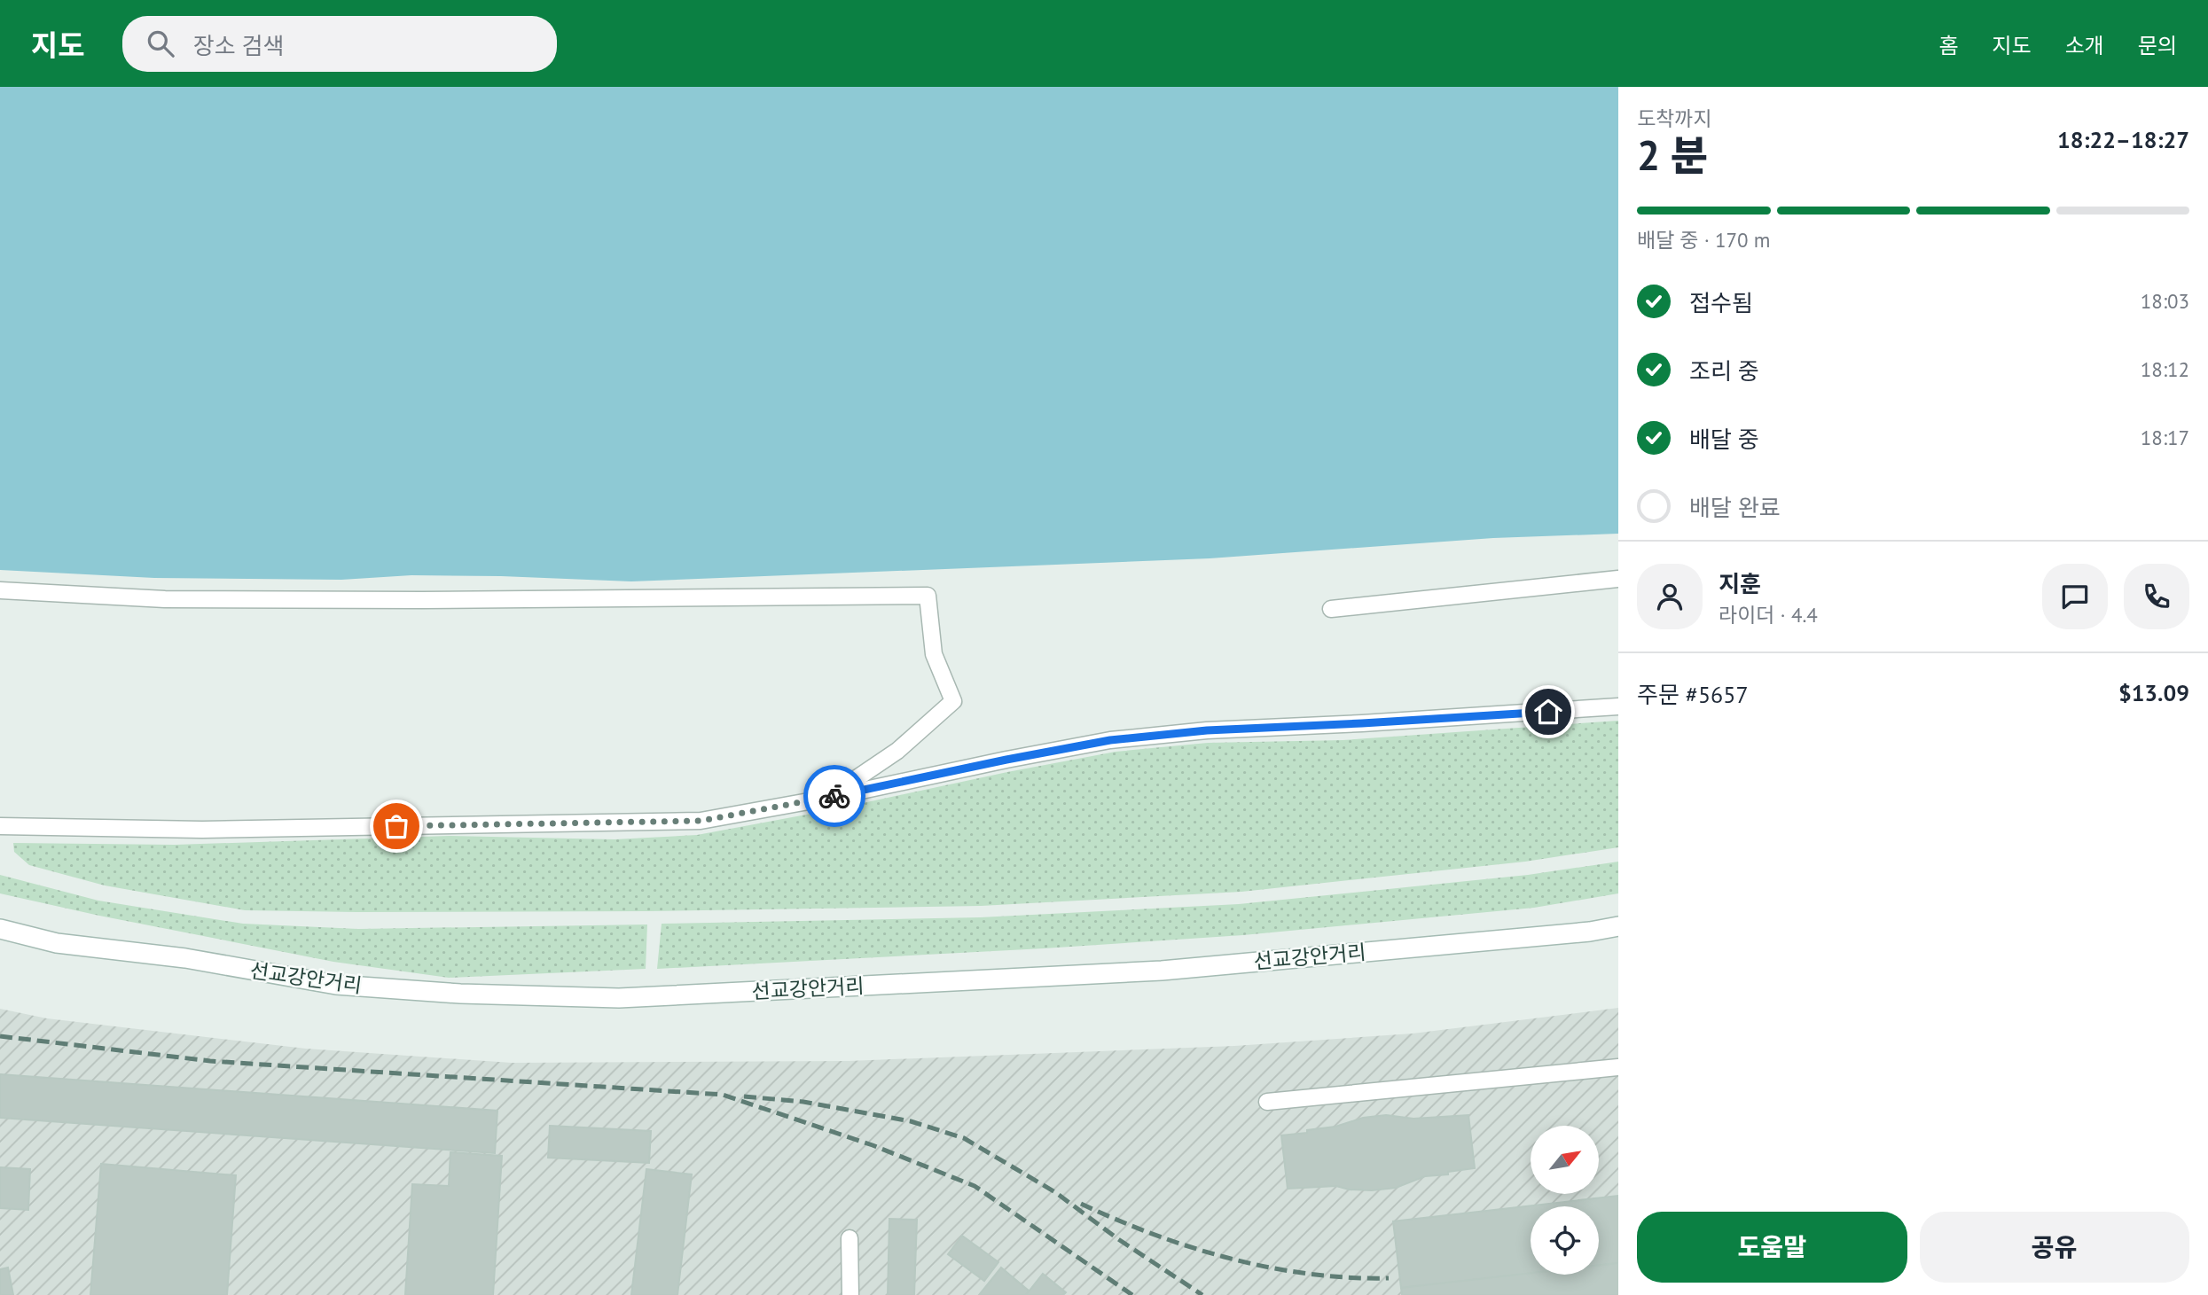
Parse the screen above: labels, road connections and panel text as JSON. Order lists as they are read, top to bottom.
{
  "streets": {
    "main road": ["선교강안거리"]
  },
  "north": "top right",
  "page": {
    "header": "지도",
    "search": "장소 검색",
    "nav": [
      "홈",
      "지도",
      "소개",
      "문의"
    ],
    "heading": ["2 분", "도착까지", "18:22–18:27"],
    "panel": [
      "지훈",
      "라이더 · 4.4",
      "주문 #5657",
      "$13.09"
    ],
    "bar": "배달 중 · 170 m",
    "list": [
      ["접수됨", "18:03"],
      ["조리 중", "18:12"],
      ["배달 중", "18:17"],
      "배달 완료"
    ],
    "buttons": ["도움말", "공유"]
  }
}
